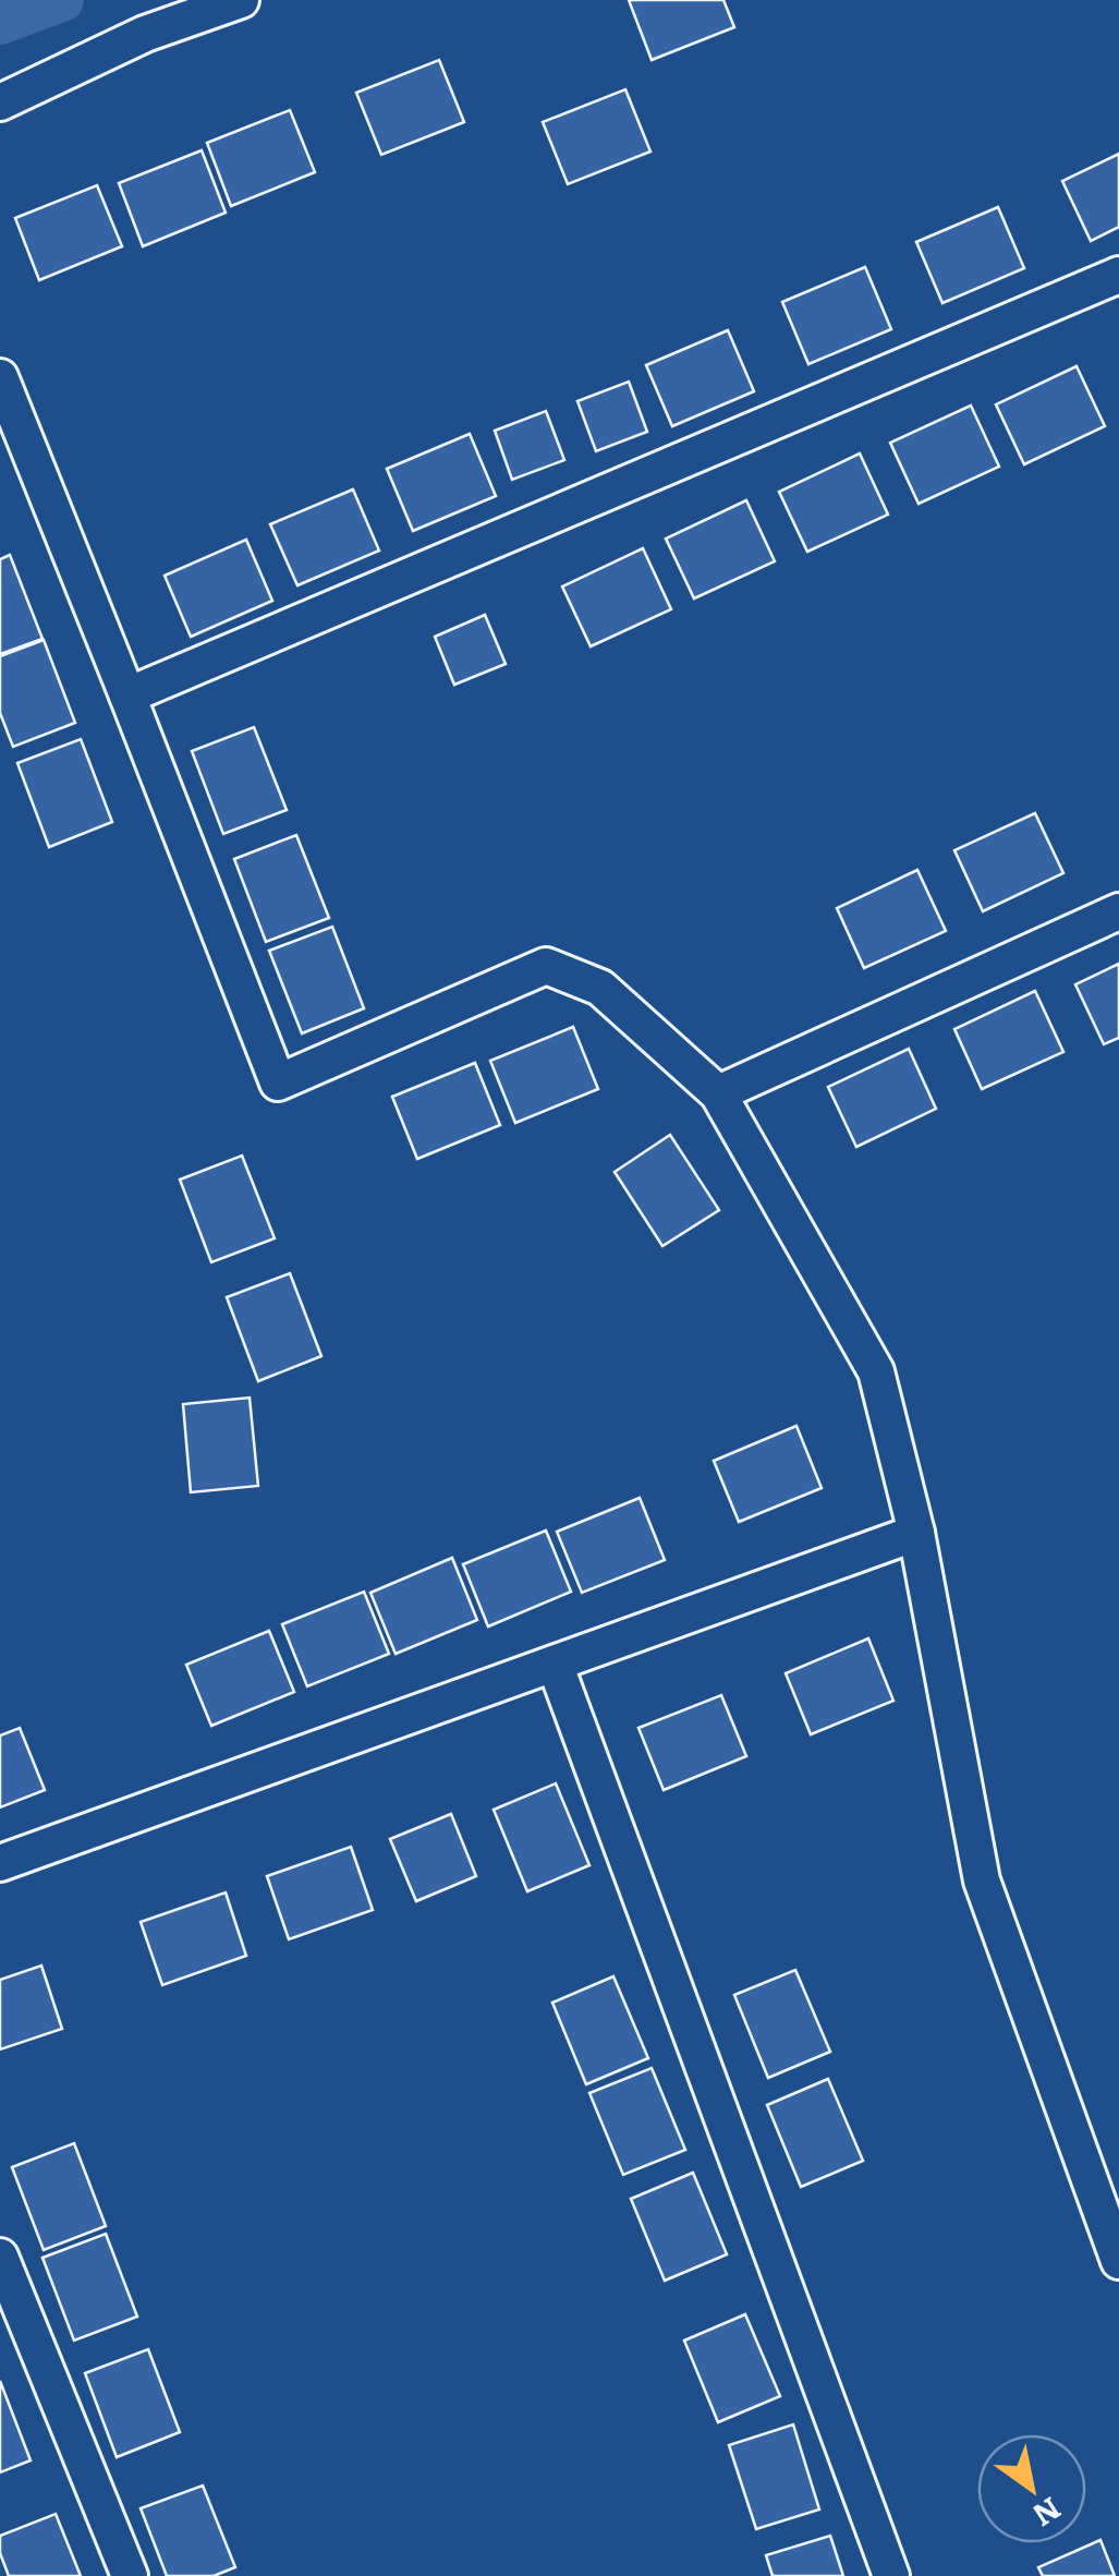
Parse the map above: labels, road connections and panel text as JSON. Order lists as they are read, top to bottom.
{
  "north": "bottom right"
}
